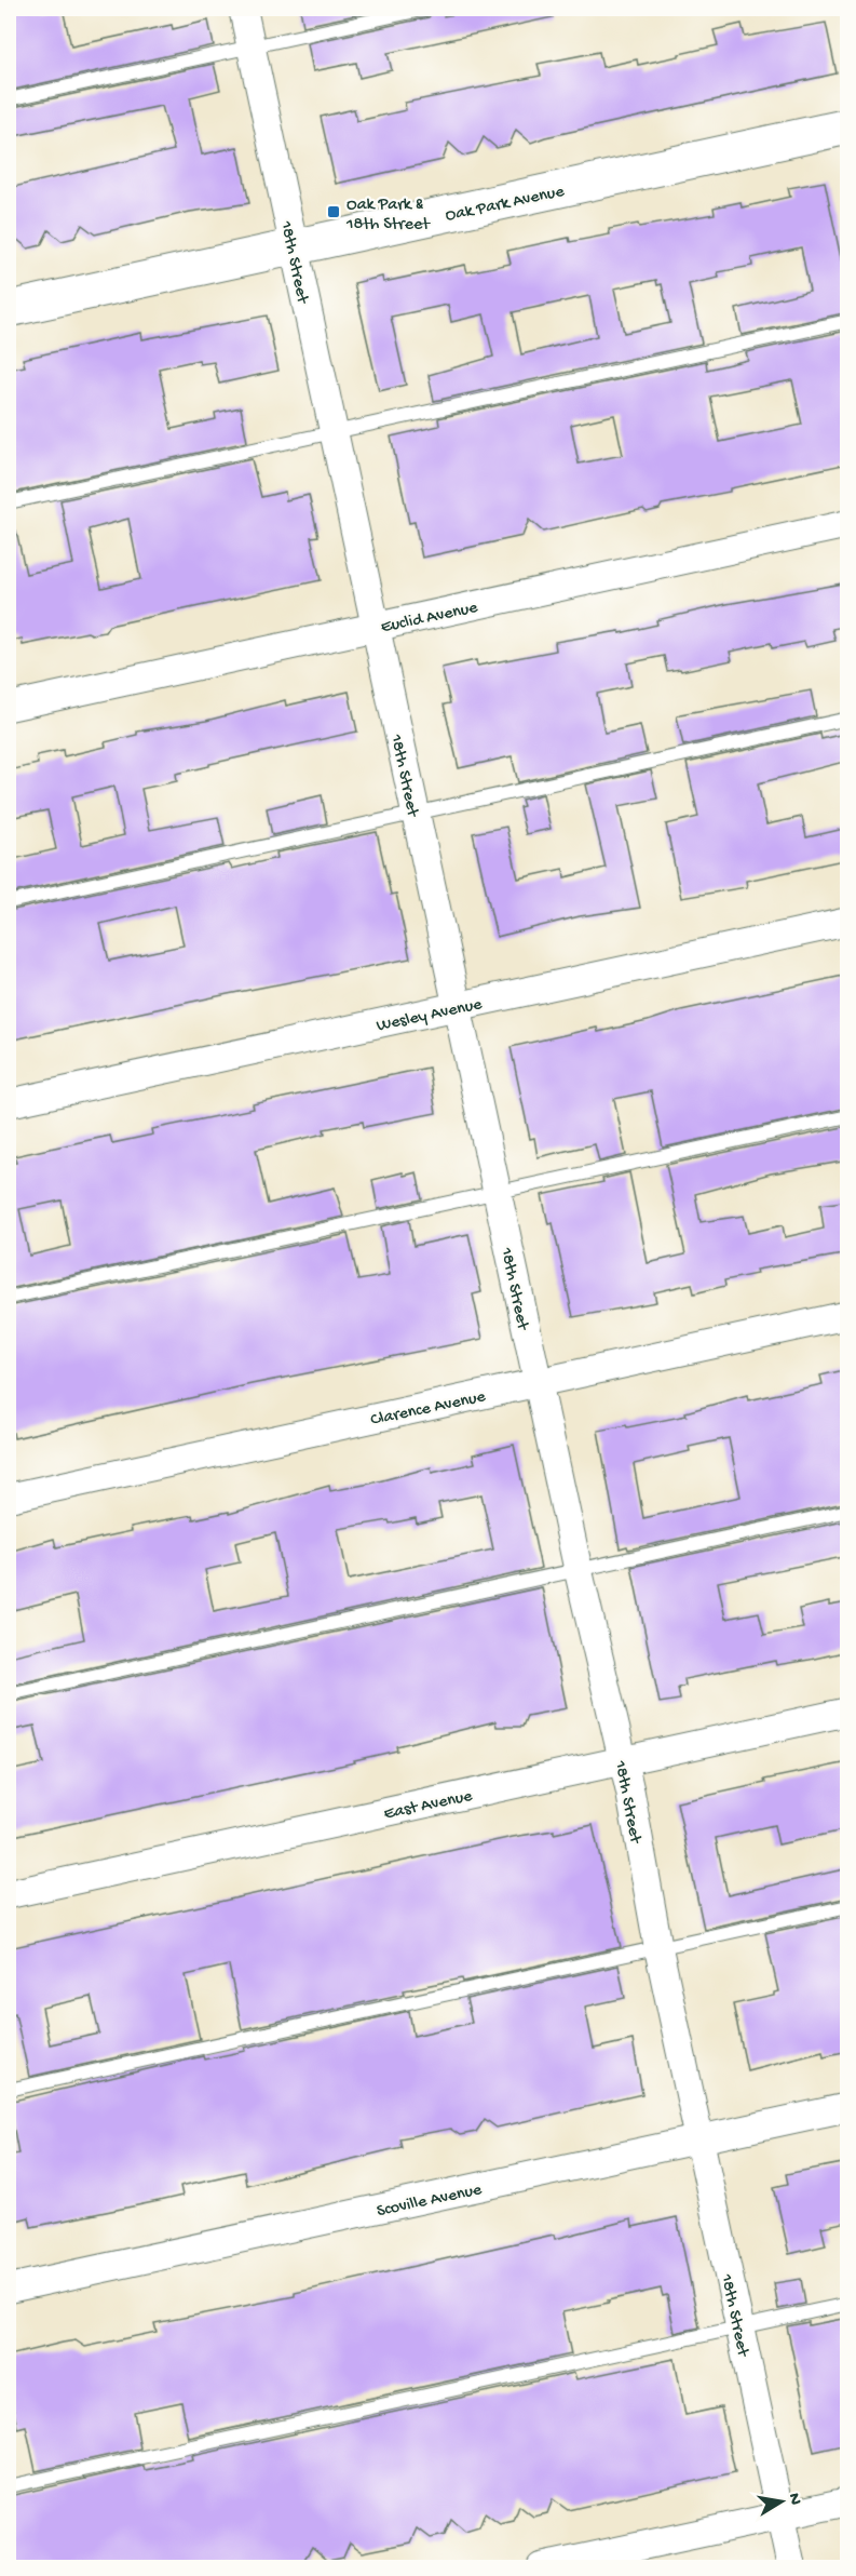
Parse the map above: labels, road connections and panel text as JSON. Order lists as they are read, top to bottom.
{
  "streets": {
    "street": [
      "Oak Park Avenue",
      "18th Street",
      "Euclid Avenue",
      "Wesley Avenue",
      "Clarence Avenue",
      "East Avenue",
      "Scoville Avenue"
    ]
  },
  "crossings": [
    ["Oak Park Avenue", "18th Street"],
    ["18th Street", "Euclid Avenue"],
    ["18th Street", "Wesley Avenue"],
    ["18th Street", "Clarence Avenue"],
    ["18th Street", "East Avenue"],
    ["18th Street", "Scoville Avenue"]
  ],
  "places": {
    "transit": ["Oak Park & 18th Street"]
  },
  "north": "right"
}
